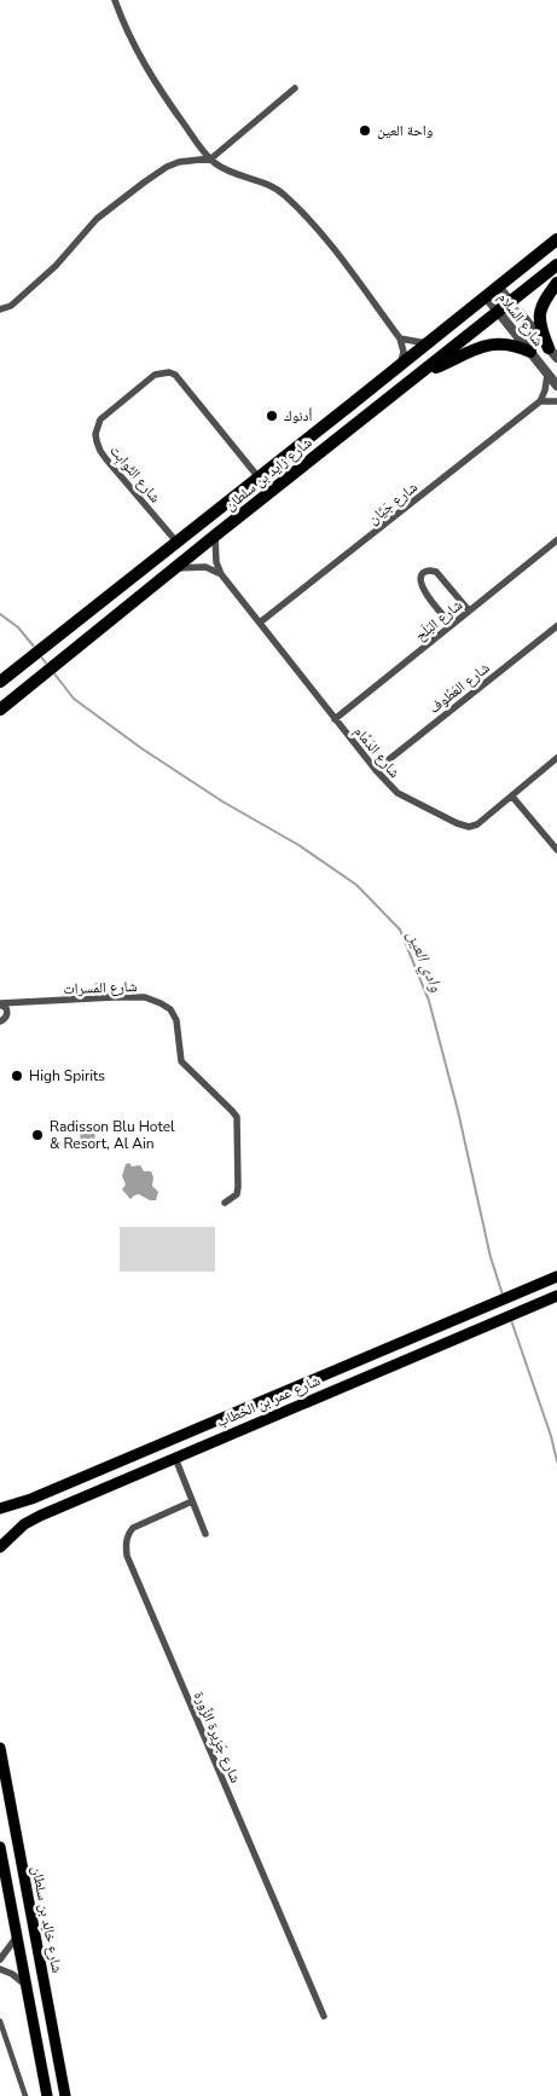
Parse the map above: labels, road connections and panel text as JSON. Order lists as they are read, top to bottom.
{
  "streets": {
    "highway": ["شارع زايد بن سلطان"],
    "main road": ["شارع عمر بن الخطاب", "شارع خالِد بن سلطان"],
    "street": [
      "شارع السَّلام",
      "شارع الثَوابِت",
      "شارع جَيَّان",
      "شارع البَلَح",
      "شارع العَطُوف",
      "شارع الدَمَّام",
      "شارع المَسرات",
      "شارع جَزِيرة الزَّورة"
    ]
  },
  "crossings": [
    ["شارع السَّلام", "شارع زايد بن سلطان"],
    ["شارع الثَوابِت", "شارع زايد بن سلطان"],
    ["شارع زايد بن سلطان", "شارع الدَمَّام"],
    ["شارع جَيَّان", "شارع الدَمَّام"],
    ["شارع البَلَح", "شارع الدَمَّام"],
    ["شارع العَطُوف", "شارع الدَمَّام"]
  ],
  "water": ["وادي العين"],
  "places": [
    "واحة العين",
    "أدنوك",
    "High Spirits",
    "Radisson Blu Hotel & Resort, Al Ain"
  ]
}
